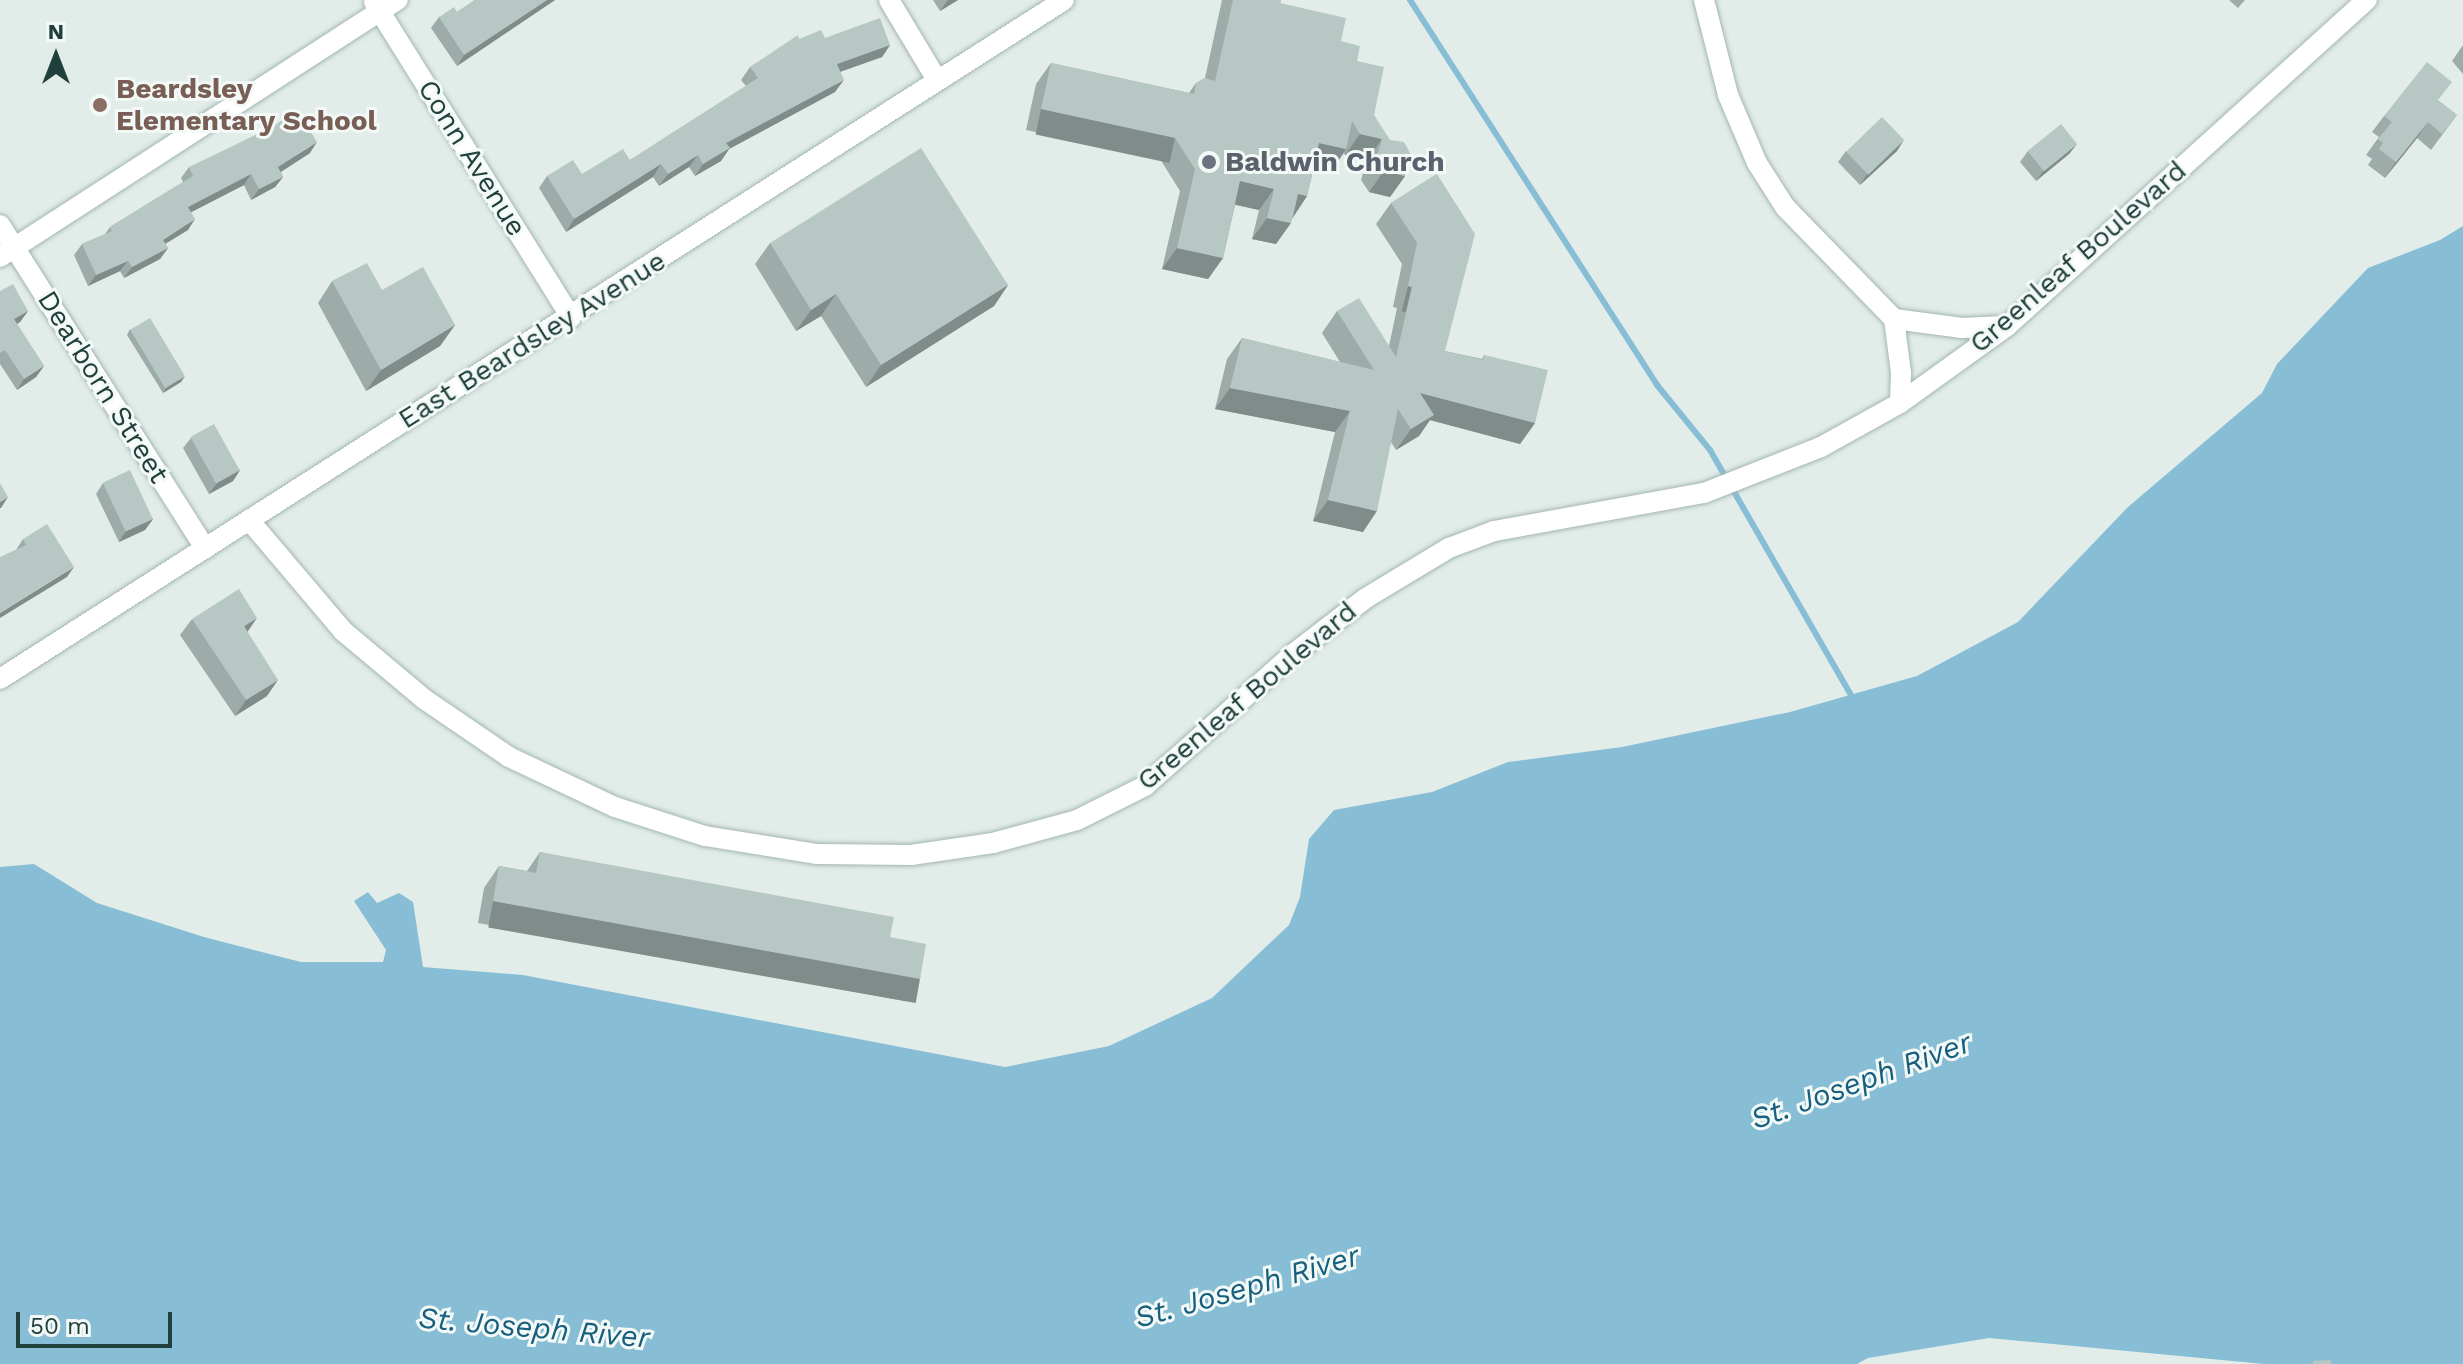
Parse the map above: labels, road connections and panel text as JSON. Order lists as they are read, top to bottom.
{
  "streets": {
    "street": [
      "Conn Avenue",
      "Greenleaf Boulevard",
      "East Beardsley Avenue",
      "Dearborn Street"
    ]
  },
  "crossings": [
    ["Conn Avenue", "East Beardsley Avenue"],
    ["Greenleaf Boulevard", "East Beardsley Avenue"],
    ["East Beardsley Avenue", "Dearborn Street"]
  ],
  "water": ["St. Joseph River"],
  "places": ["Beardsley Elementary School", "Baldwin Church"],
  "scale_bar": "50 m",
  "north": "top"
}
